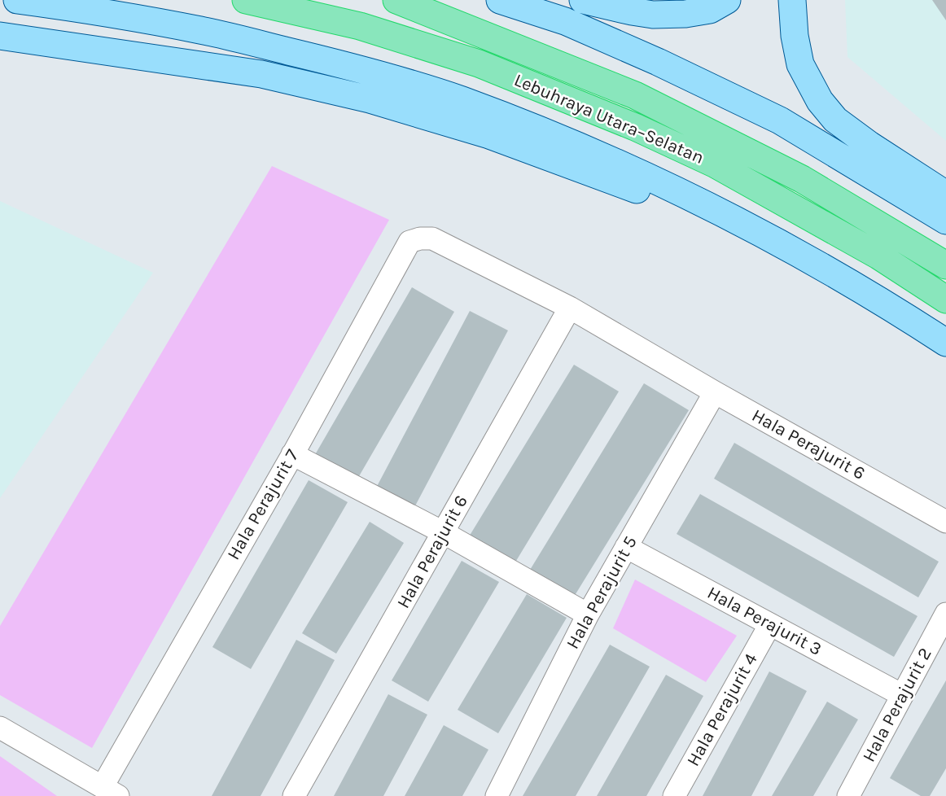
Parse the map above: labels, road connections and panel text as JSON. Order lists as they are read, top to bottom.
{
  "streets": {
    "highway": ["Lebuhraya Utara–Selatan"],
    "street": [
      "Hala Perajurit 6",
      "Hala Perajurit 7",
      "Hala Perajurit 5",
      "Hala Perajurit 3",
      "Hala Perajurit 2",
      "Hala Perajurit 4"
    ]
  },
  "crossings": [
    ["Hala Perajurit 6", "Hala Perajurit 7"],
    ["Hala Perajurit 6", "Hala Perajurit 5"],
    ["Hala Perajurit 5", "Hala Perajurit 3"],
    ["Hala Perajurit 3", "Hala Perajurit 2"],
    ["Hala Perajurit 3", "Hala Perajurit 4"]
  ]
}
